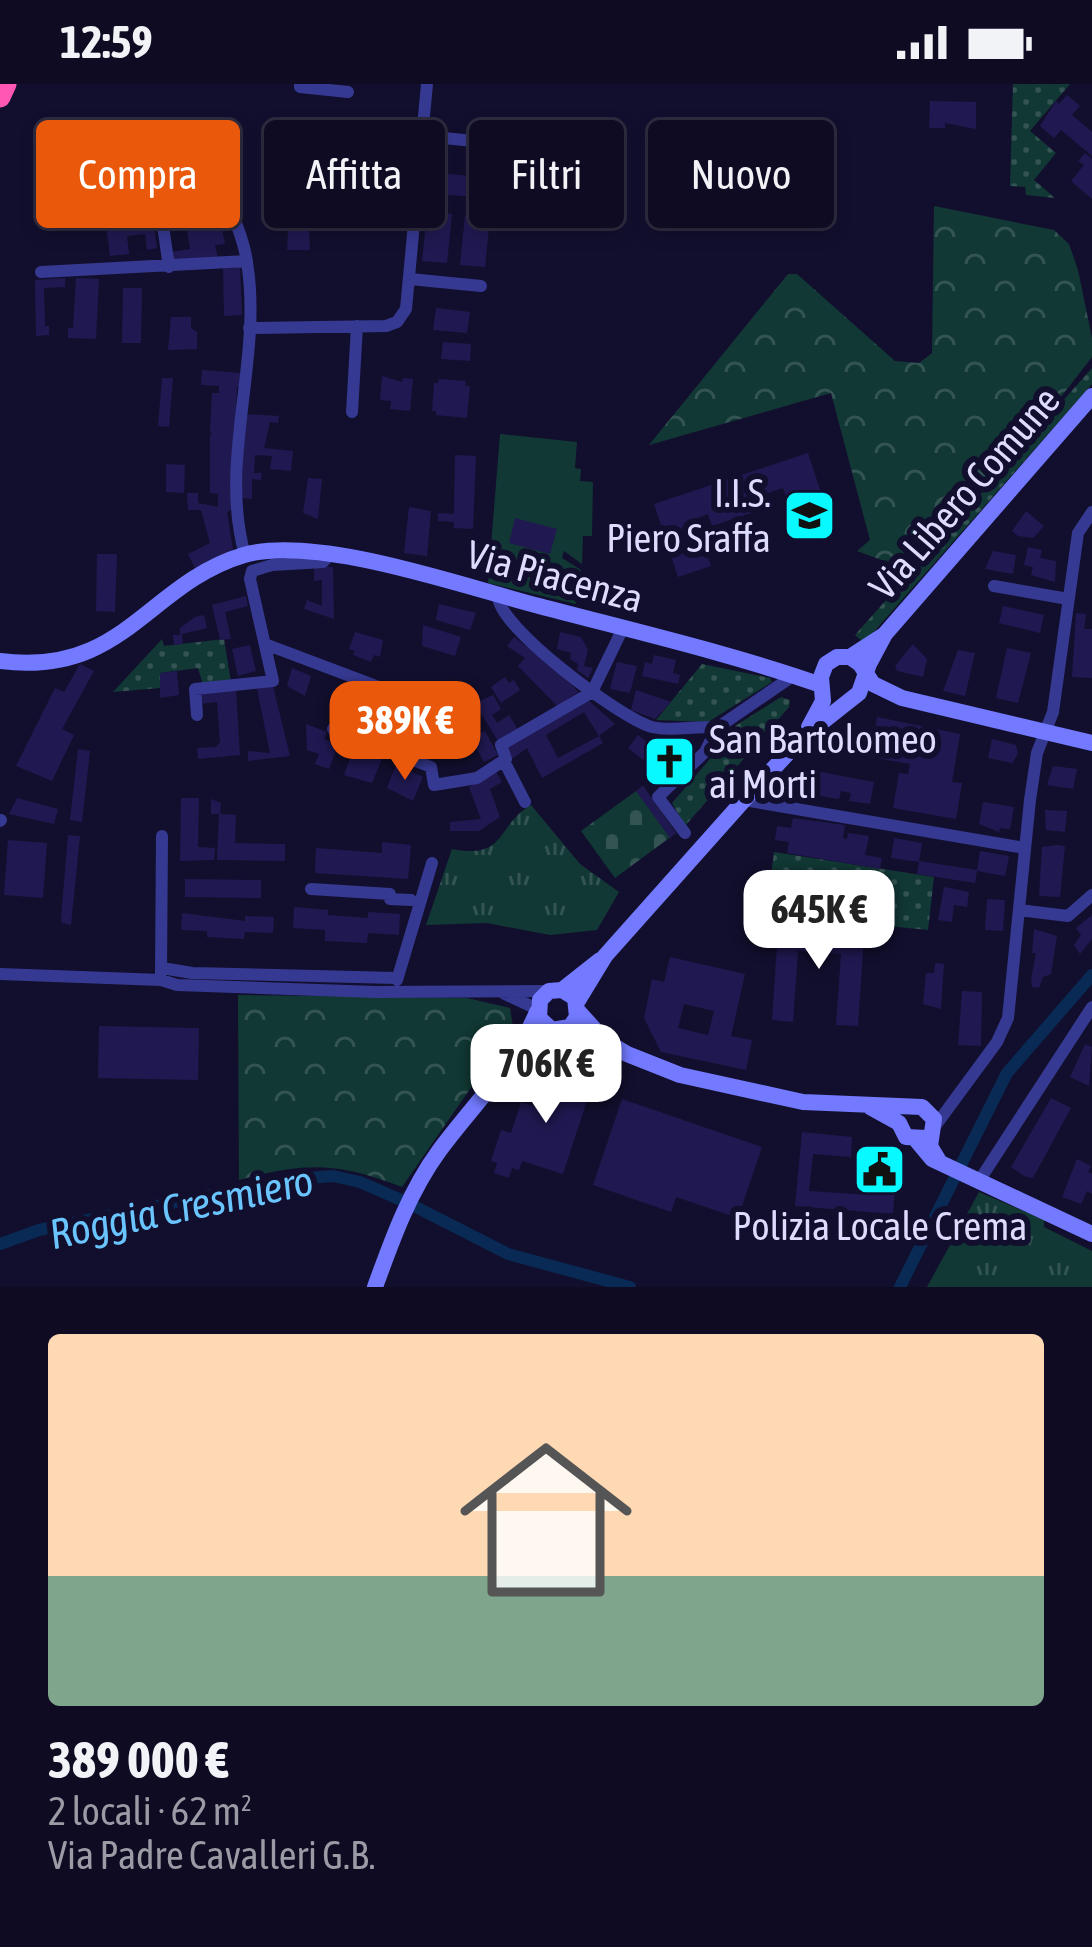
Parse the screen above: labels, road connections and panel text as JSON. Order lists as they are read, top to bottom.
{
  "streets": {
    "main road": ["Via Libero Comune", "Via Piacenza"]
  },
  "crossings": [
    ["Via Libero Comune", "Via Piacenza"]
  ],
  "water": ["Roggia Cresmiero"],
  "places": {
    "school or university": ["I.I.S. Piero Sraffa"],
    "church": ["San Bartolomeo ai Morti"],
    "public building": ["Polizia Locale Crema"]
  },
  "page": {
    "status": "12:59",
    "chip": [
      "Compra",
      "Affitta",
      "Filtri",
      "Nuovo"
    ],
    "price": ["389K €", "645K €", "706K €"],
    "list": [
      {
        "name": "389 000 €",
        "note": "2 locali · 62 m² · Via Padre Cavalleri G.B."
      }
    ]
  }
}
